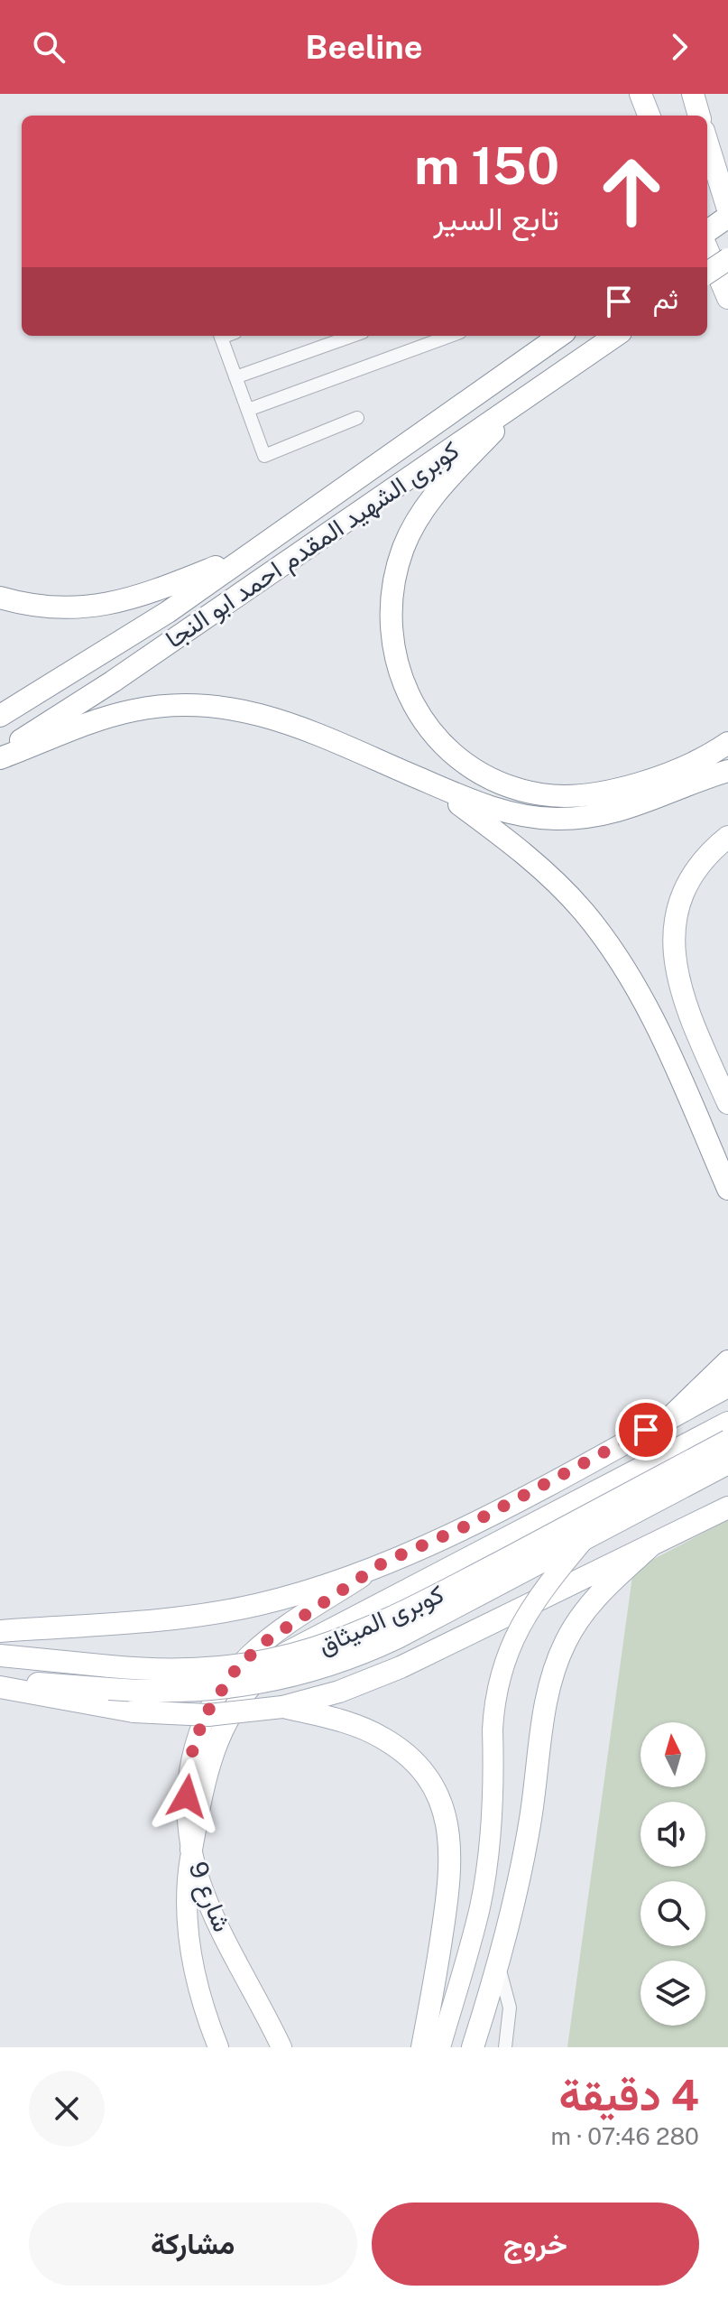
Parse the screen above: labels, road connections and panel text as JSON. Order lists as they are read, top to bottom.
{
  "streets": {
    "main road": ["كوبرى الشهيد المقدم احمد ابو النجا", "كوبرى الميثاق", "شارع 9"]
  },
  "north": "top",
  "page": {
    "header": "Beeline",
    "turn": ["150 m", "تابع السير"],
    "then": "ثم",
    "heading": ["4 دقيقة", "280 m · 07:46"],
    "buttons": ["خروج", "مشاركة"]
  }
}
